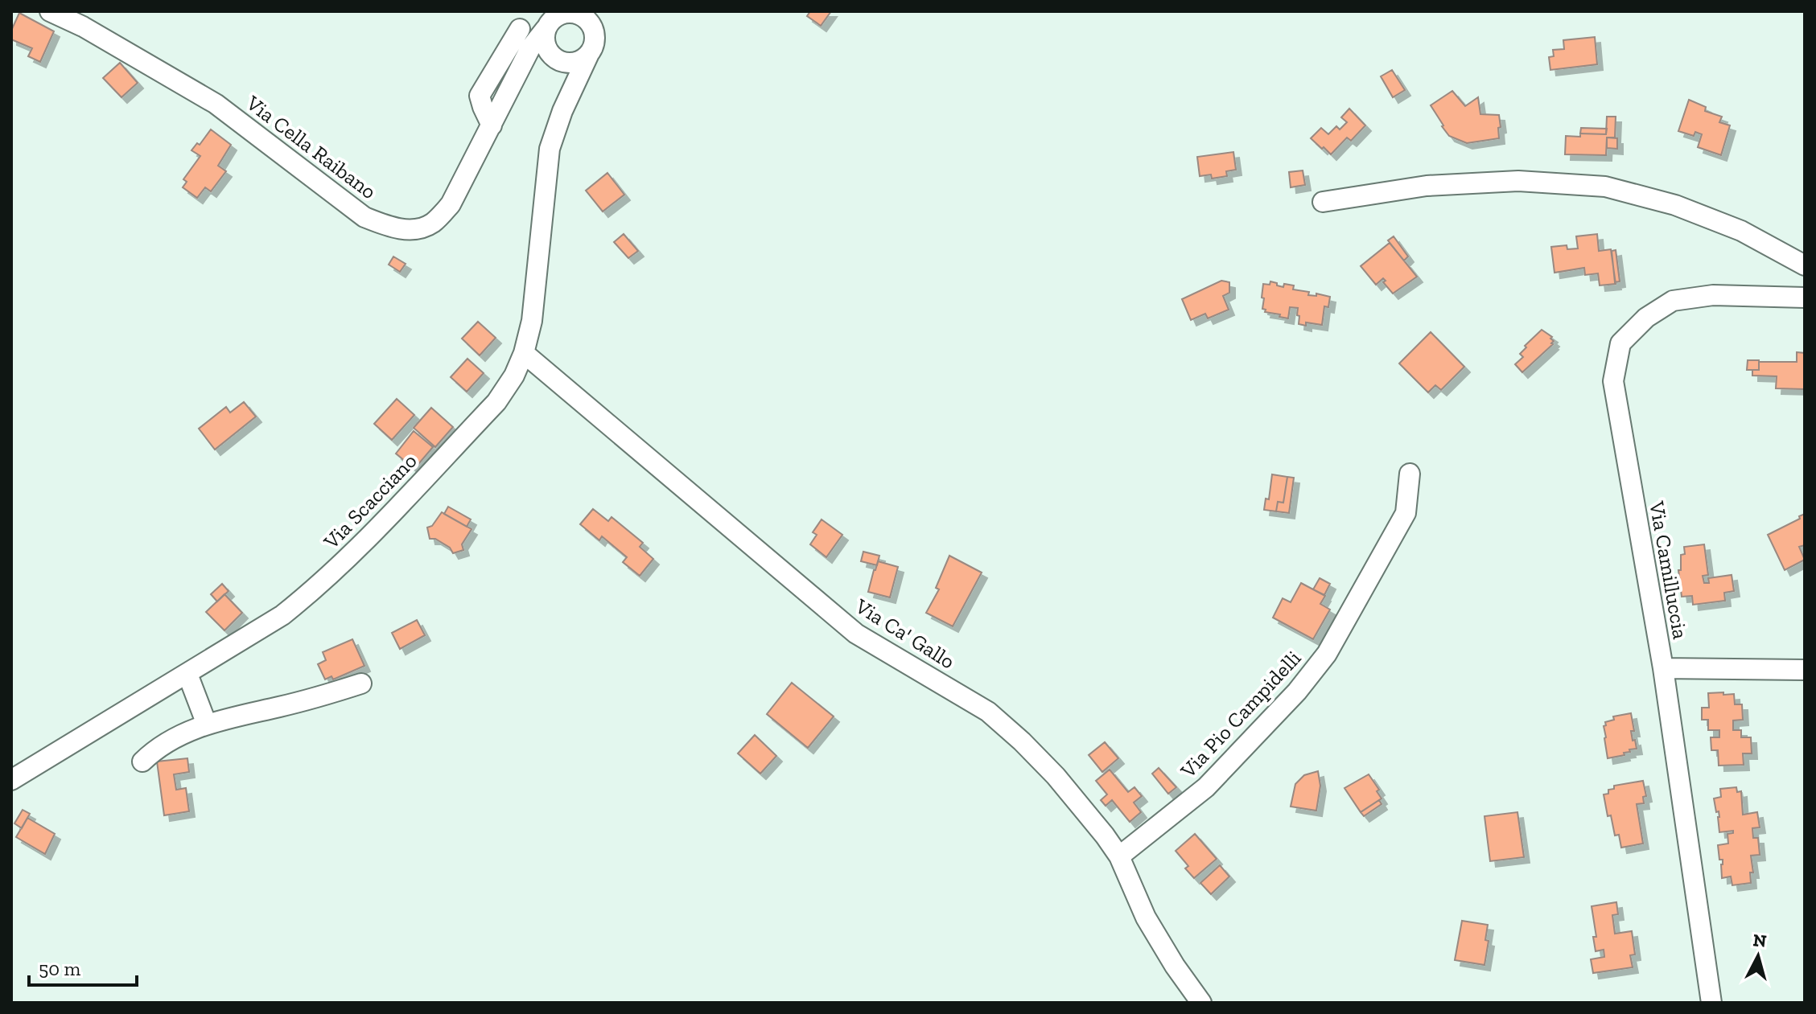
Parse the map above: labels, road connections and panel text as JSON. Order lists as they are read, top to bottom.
{
  "streets": {
    "street": [
      "Via Cella Raibano",
      "Via Scacciano",
      "Via Camilluccia",
      "Via Ca' Gallo",
      "Via Pio Campidelli"
    ]
  },
  "crossings": [
    ["Via Cella Raibano", "Via Scacciano"],
    ["Via Scacciano", "Via Ca' Gallo"],
    ["Via Ca' Gallo", "Via Pio Campidelli"]
  ],
  "scale_bar": "50 m",
  "north": "top"
}
